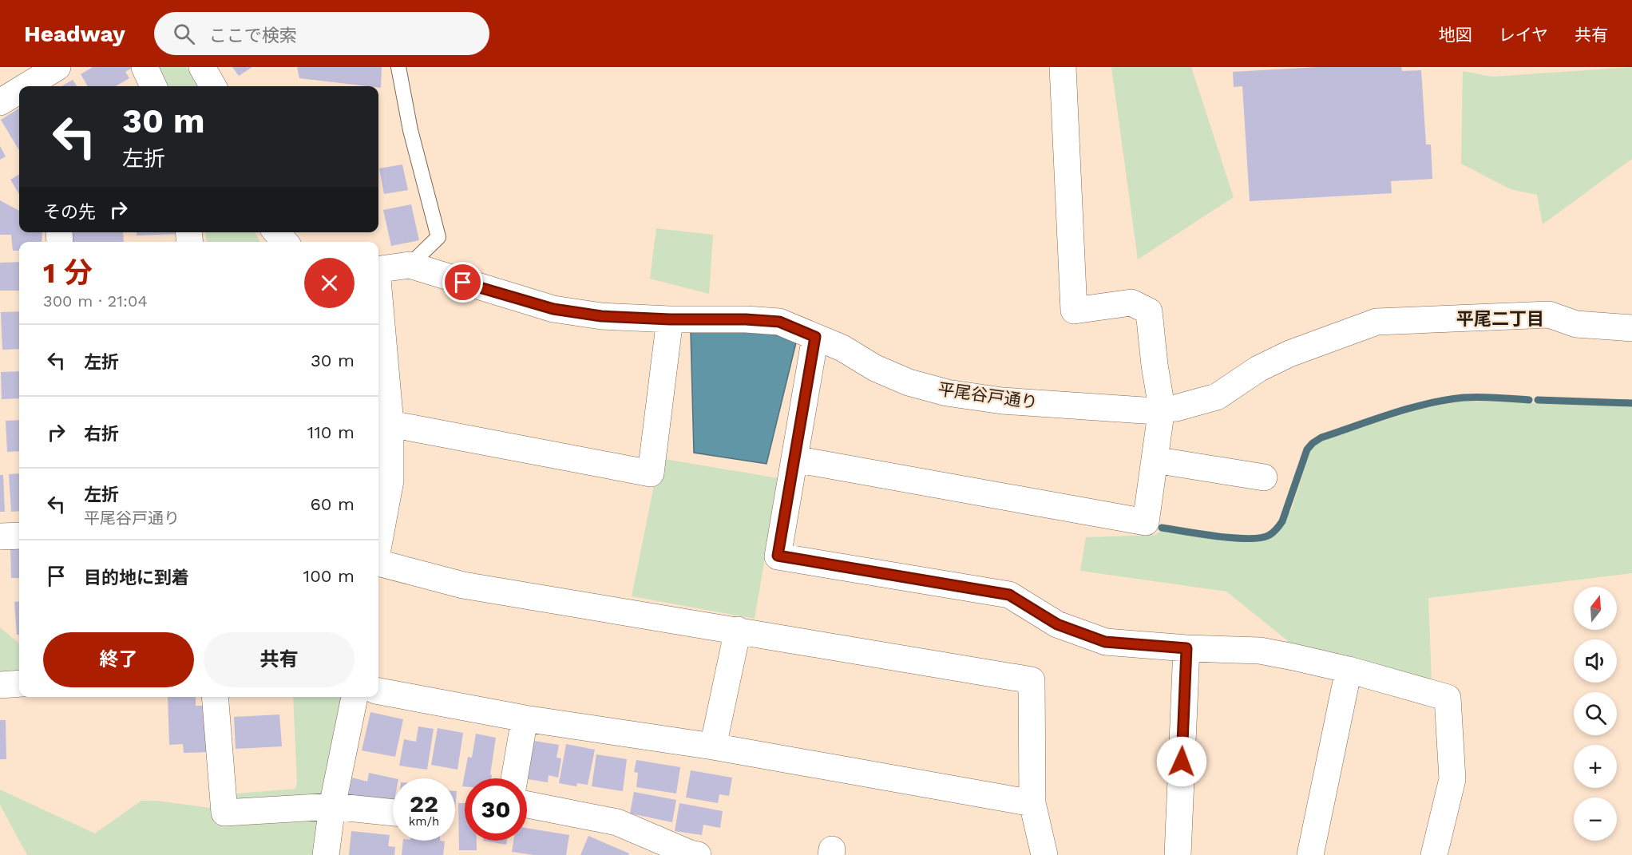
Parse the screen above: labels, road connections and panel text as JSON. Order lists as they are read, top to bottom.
{
  "streets": {
    "street": ["平尾谷戸通り"]
  },
  "districts": ["平尾二丁目"],
  "north": "top",
  "page": {
    "header": "Headway",
    "search": "ここで検索",
    "nav": ["地図", "レイヤ", "共有"],
    "turn": ["30 m", "左折"],
    "then": "その先",
    "heading": ["1 分", "300 m · 21:04"],
    "list": [
      {
        "name": "左折",
        "value": "30 m"
      },
      {
        "name": "右折",
        "value": "110 m"
      },
      {
        "name": "左折",
        "note": "平尾谷戸通り",
        "value": "60 m"
      },
      {
        "name": "目的地に到着",
        "value": "100 m"
      }
    ],
    "map_buttons": ["+", "−"],
    "buttons": ["終了", "共有"],
    "speed": "22 km/h",
    "limit": "30"
  }
}
